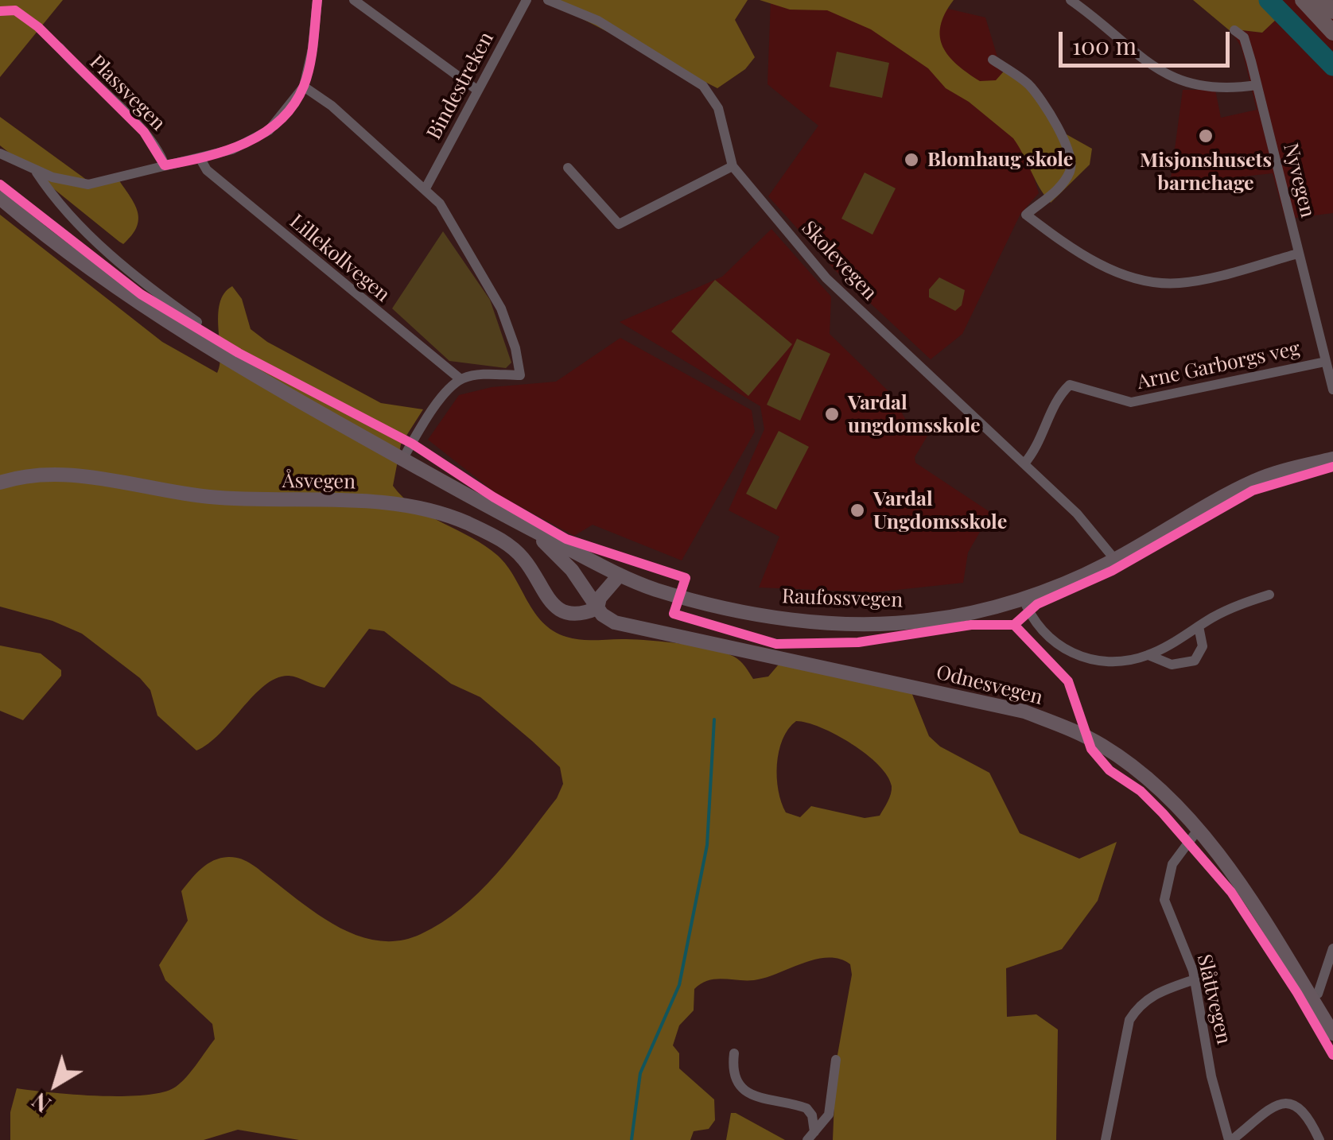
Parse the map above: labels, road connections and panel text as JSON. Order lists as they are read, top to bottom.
{
  "streets": {
    "main road": ["Åsvegen", "Raufossvegen", "Odnesvegen"],
    "street": [
      "Bindestreken",
      "Plassvegen",
      "Nyvegen",
      "Lillekollvegen",
      "Skolevegen",
      "Arne Garborgs veg",
      "Slåttvegen"
    ]
  },
  "crossings": [
    ["Nyvegen", "Arne Garborgs veg"],
    ["Skolevegen", "Arne Garborgs veg"],
    ["Skolevegen", "Raufossvegen"],
    ["Åsvegen", "Odnesvegen"],
    ["Raufossvegen", "Odnesvegen"],
    ["Odnesvegen", "Slåttvegen"]
  ],
  "places": [
    "Misjonshusets barnehage",
    "Blomhaug skole",
    "Vardal ungdomsskole",
    "Vardal Ungdomsskole"
  ],
  "scale_bar": "100 m",
  "north": "bottom left"
}
